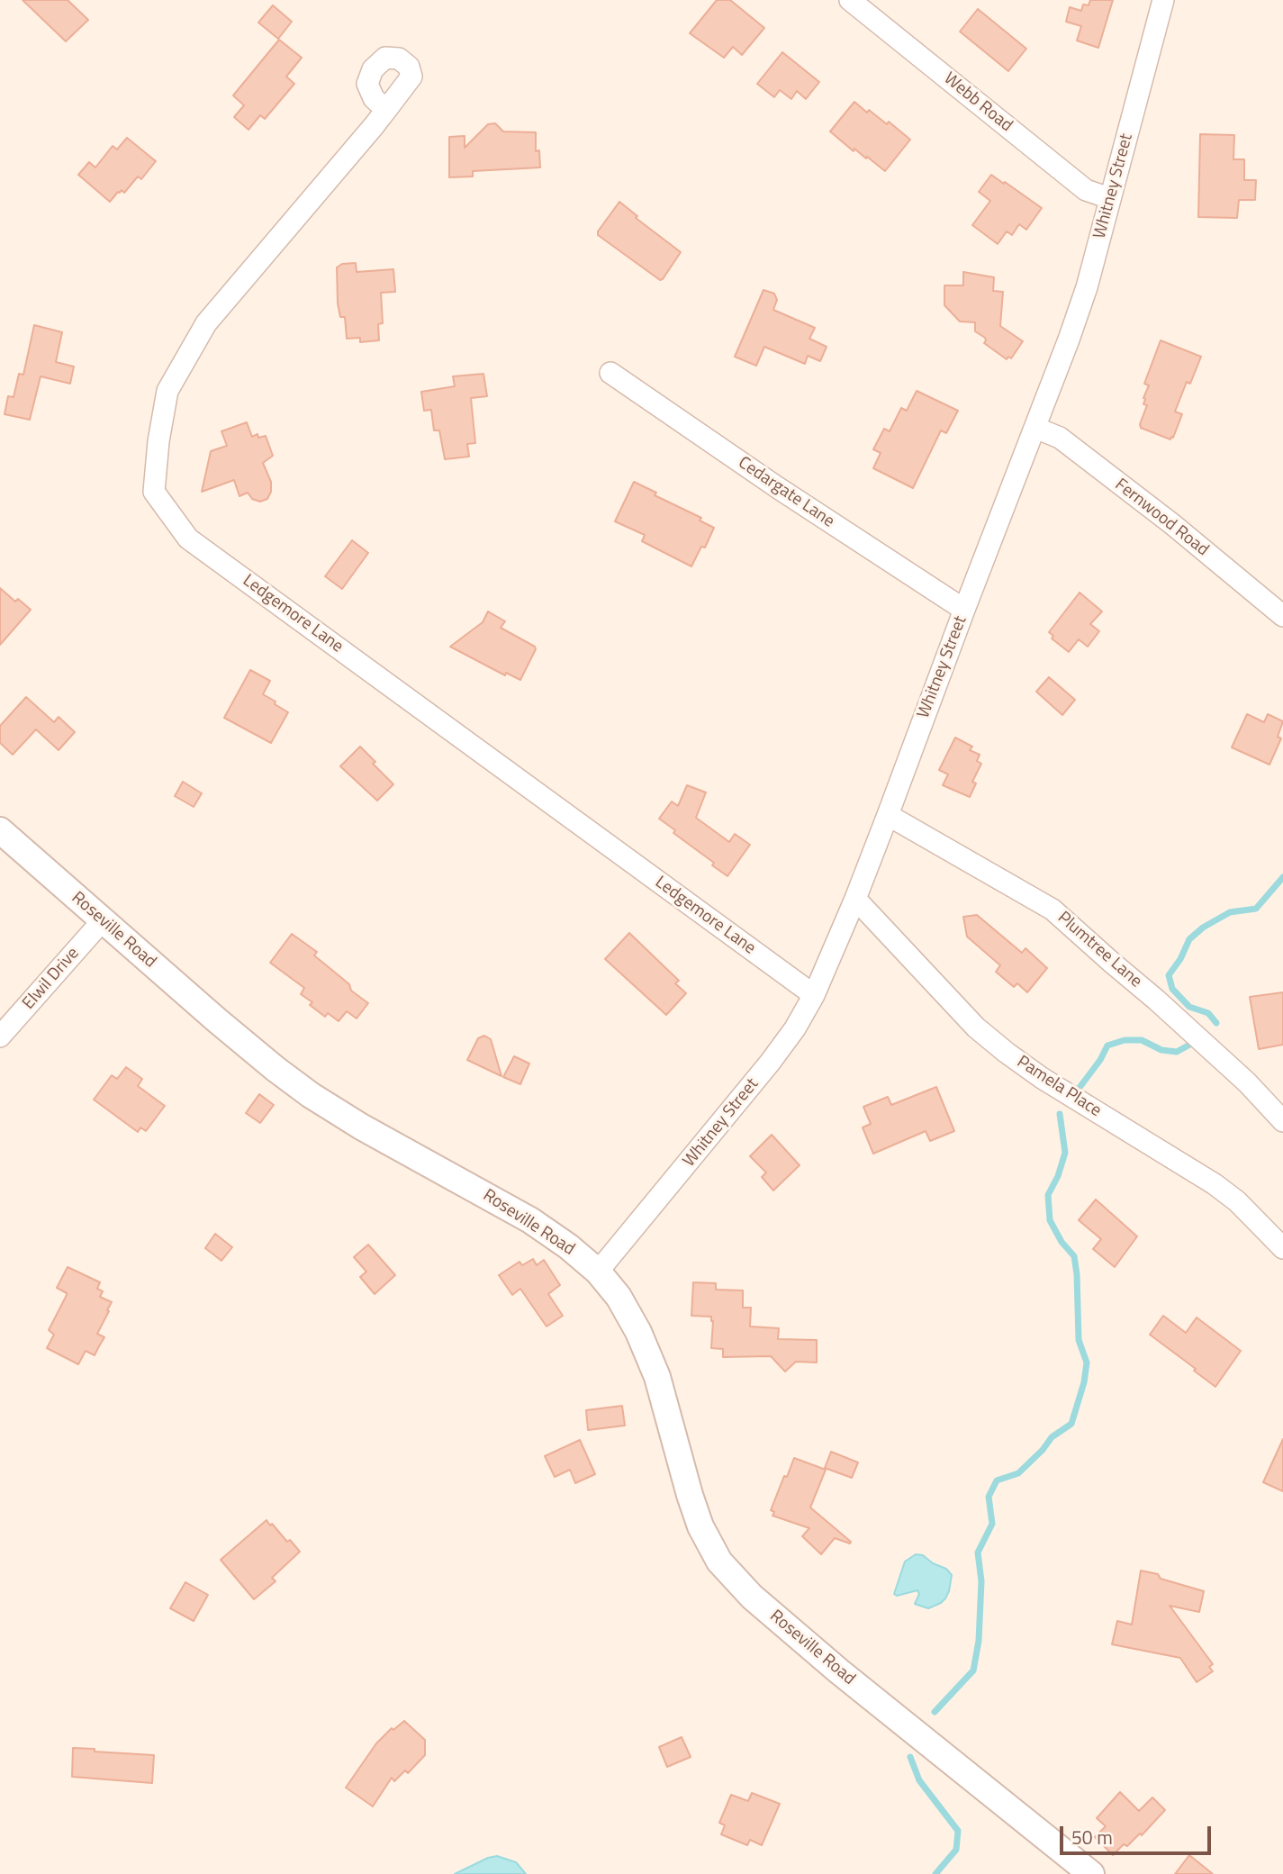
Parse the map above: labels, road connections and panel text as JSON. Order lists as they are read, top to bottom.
{
  "streets": {
    "street": [
      "Webb Road",
      "Whitney Street",
      "Cedargate Lane",
      "Fernwood Road",
      "Ledgemore Lane",
      "Roseville Road",
      "Plumtree Lane",
      "Elwil Drive",
      "Pamela Place"
    ]
  },
  "crossings": [
    ["Webb Road", "Whitney Street"],
    ["Whitney Street", "Cedargate Lane"],
    ["Whitney Street", "Fernwood Road"],
    ["Whitney Street", "Ledgemore Lane"],
    ["Whitney Street", "Roseville Road"],
    ["Whitney Street", "Plumtree Lane"],
    ["Whitney Street", "Pamela Place"],
    ["Roseville Road", "Elwil Drive"]
  ],
  "scale_bar": "50 m"
}
